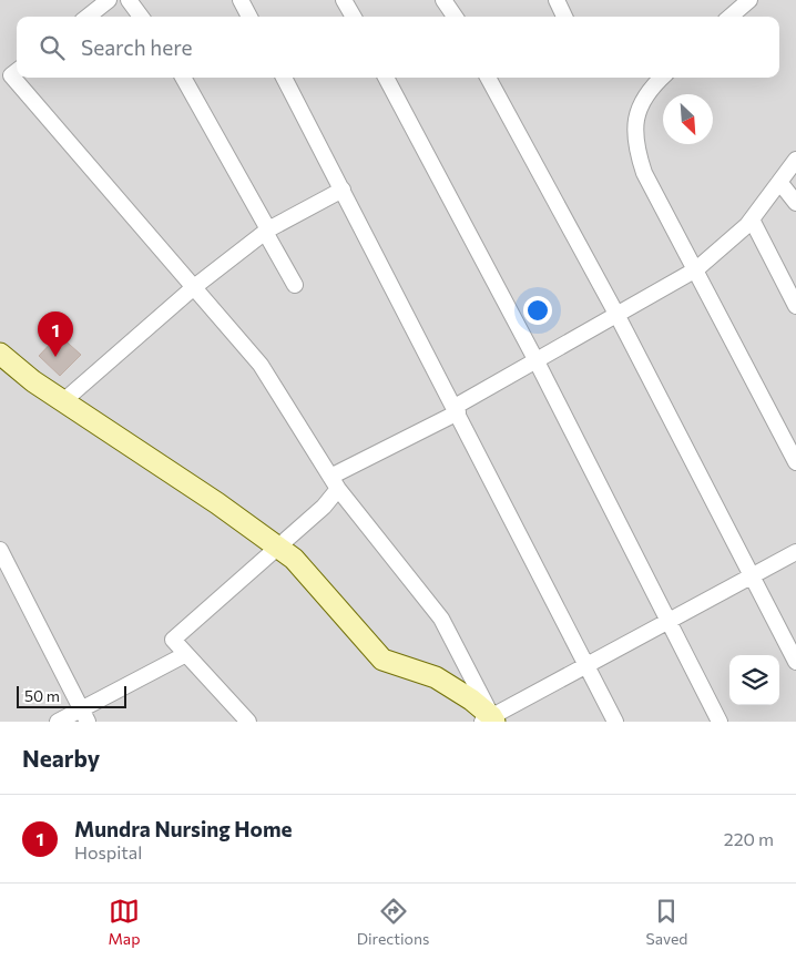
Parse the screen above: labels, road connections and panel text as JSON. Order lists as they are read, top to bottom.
{
  "scale_bar": "50 m",
  "north": "bottom right",
  "page": {
    "search": "Search here",
    "pins": "1",
    "scale": "50 m",
    "heading": "Nearby",
    "list": [
      {
        "mark": "1",
        "name": "Mundra Nursing Home",
        "note": "Hospital",
        "value": "220 m"
      }
    ],
    "nav": ["Map", "Directions", "Saved"]
  }
}
